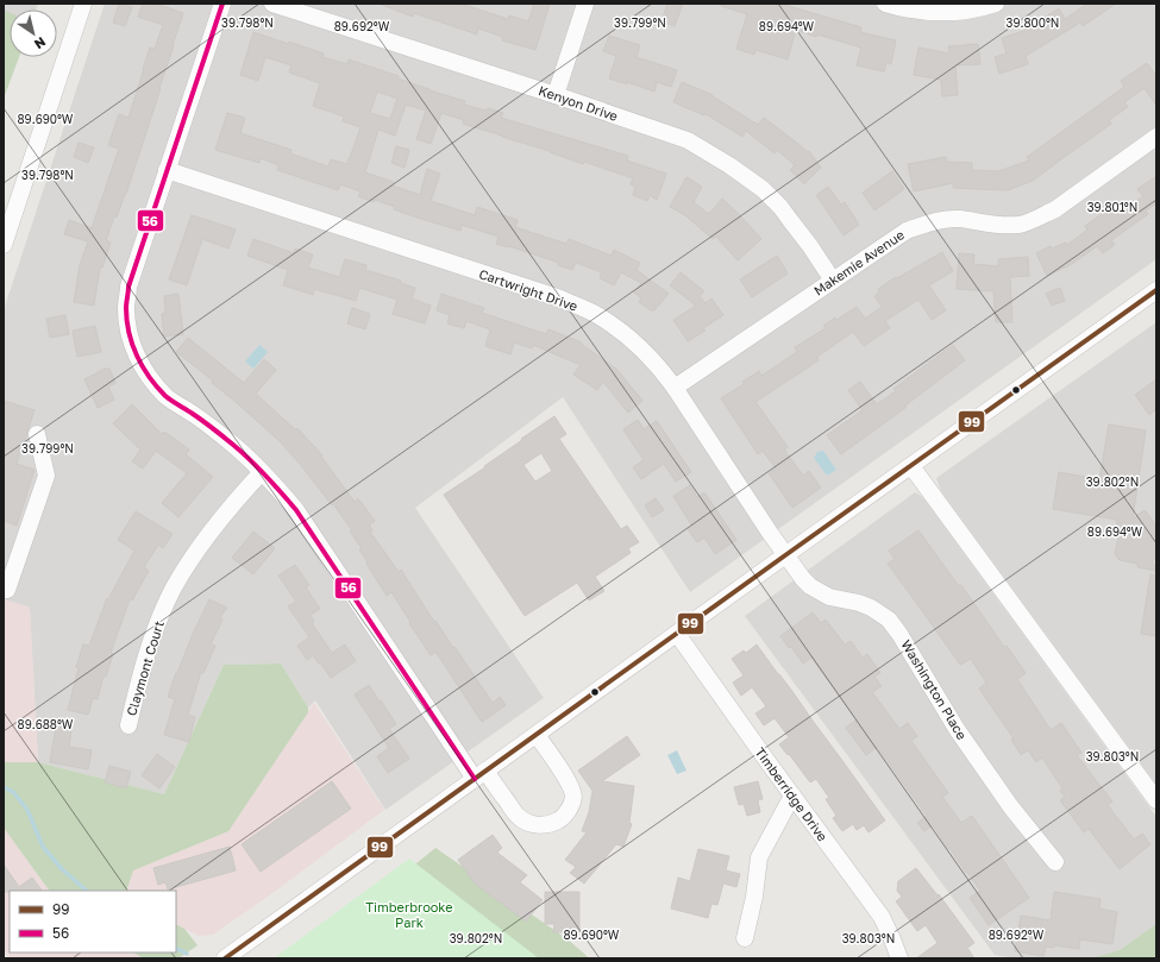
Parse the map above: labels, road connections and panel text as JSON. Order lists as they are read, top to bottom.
{
  "streets": {
    "street": [
      "Kenyon Drive",
      "Makemie Avenue",
      "Cartwright Drive",
      "Claymont Court",
      "Washington Place",
      "Timberridge Drive"
    ]
  },
  "crossings": [
    ["Kenyon Drive", "Makemie Avenue"],
    ["Makemie Avenue", "Cartwright Drive"],
    ["Cartwright Drive", "Washington Place"]
  ],
  "parks": ["Timberbrooke Park"],
  "lines": ["transit line 56", "transit line 99"],
  "legend": ["99", "56"],
  "north": "bottom right",
  "coordinates": [
    "39.798°N",
    "39.799°N",
    "39.800°N",
    "89.692°W",
    "89.694°W",
    "89.690°W",
    "39.801°N",
    "39.802°N",
    "89.688°W",
    "39.803°N"
  ]
}
